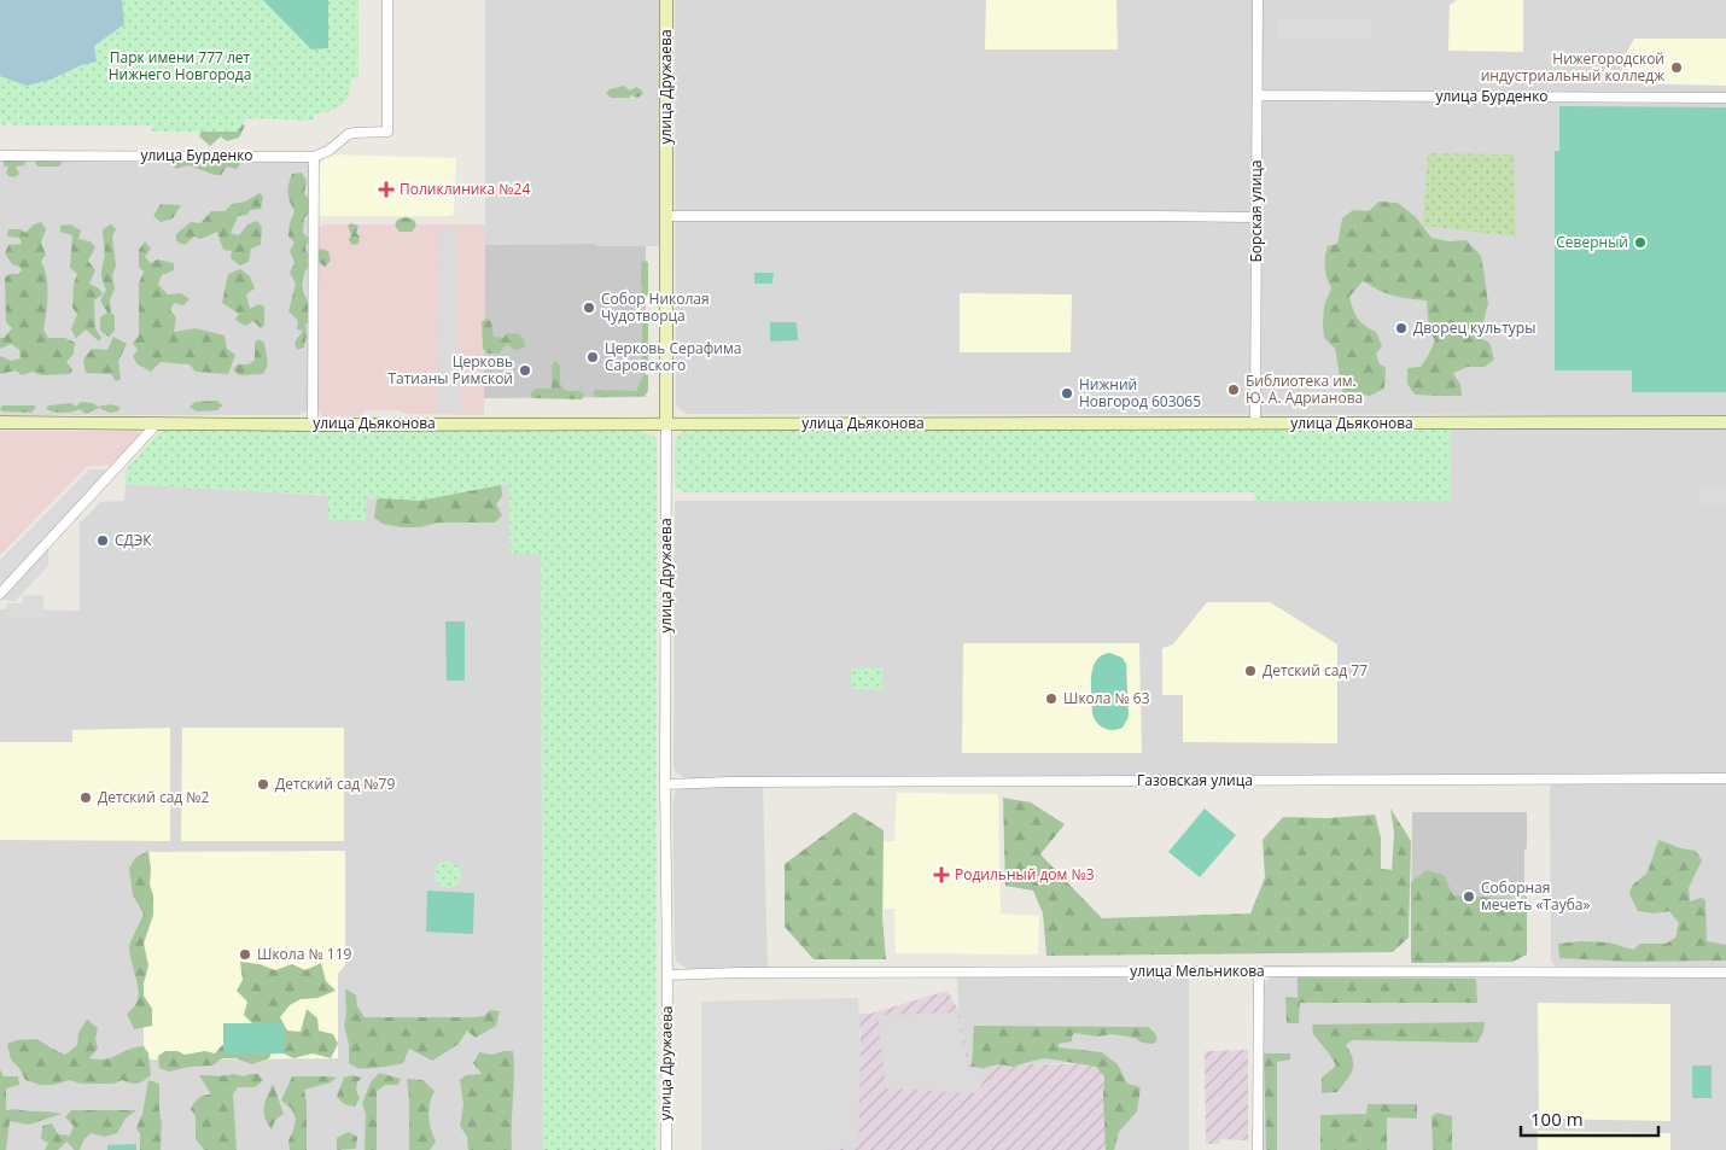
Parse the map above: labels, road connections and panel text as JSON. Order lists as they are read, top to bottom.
{
  "streets": {
    "main road": ["улица Дружаева", "улица Дьяконова"],
    "street": [
      "улица Бурденко",
      "Борская улица",
      "Газовская улица",
      "улица Мельникова"
    ]
  },
  "crossings": [
    ["улица Дружаева", "улица Дьяконова"],
    ["улица Дружаева", "Газовская улица"],
    ["улица Дружаева", "улица Мельникова"],
    ["улица Бурденко", "Борская улица"],
    ["Борская улица", "улица Дьяконова"]
  ],
  "parks": ["Парк имени 777 лет Нижнего Новгорода"],
  "places": {
    "other": [
      "Нижегородской индустриальный колледж",
      "Северный",
      "Собор Николая Чудотворца",
      "Дворец культуры",
      "Церковь Серафима Саровского",
      "Церковь Татианы Римской",
      "Библиотека им. Ю. А. Адрианова",
      "Нижний Новгород 603065",
      "СДЭК",
      "Детский сад 77",
      "Школа № 63",
      "Детский сад №79",
      "Детский сад №2",
      "Соборная мечеть «Тауба»",
      "Школа № 119"
    ],
    "health": ["Поликлиника №24", "Родильный дом №3"]
  },
  "scale_bar": "100 m"
}
